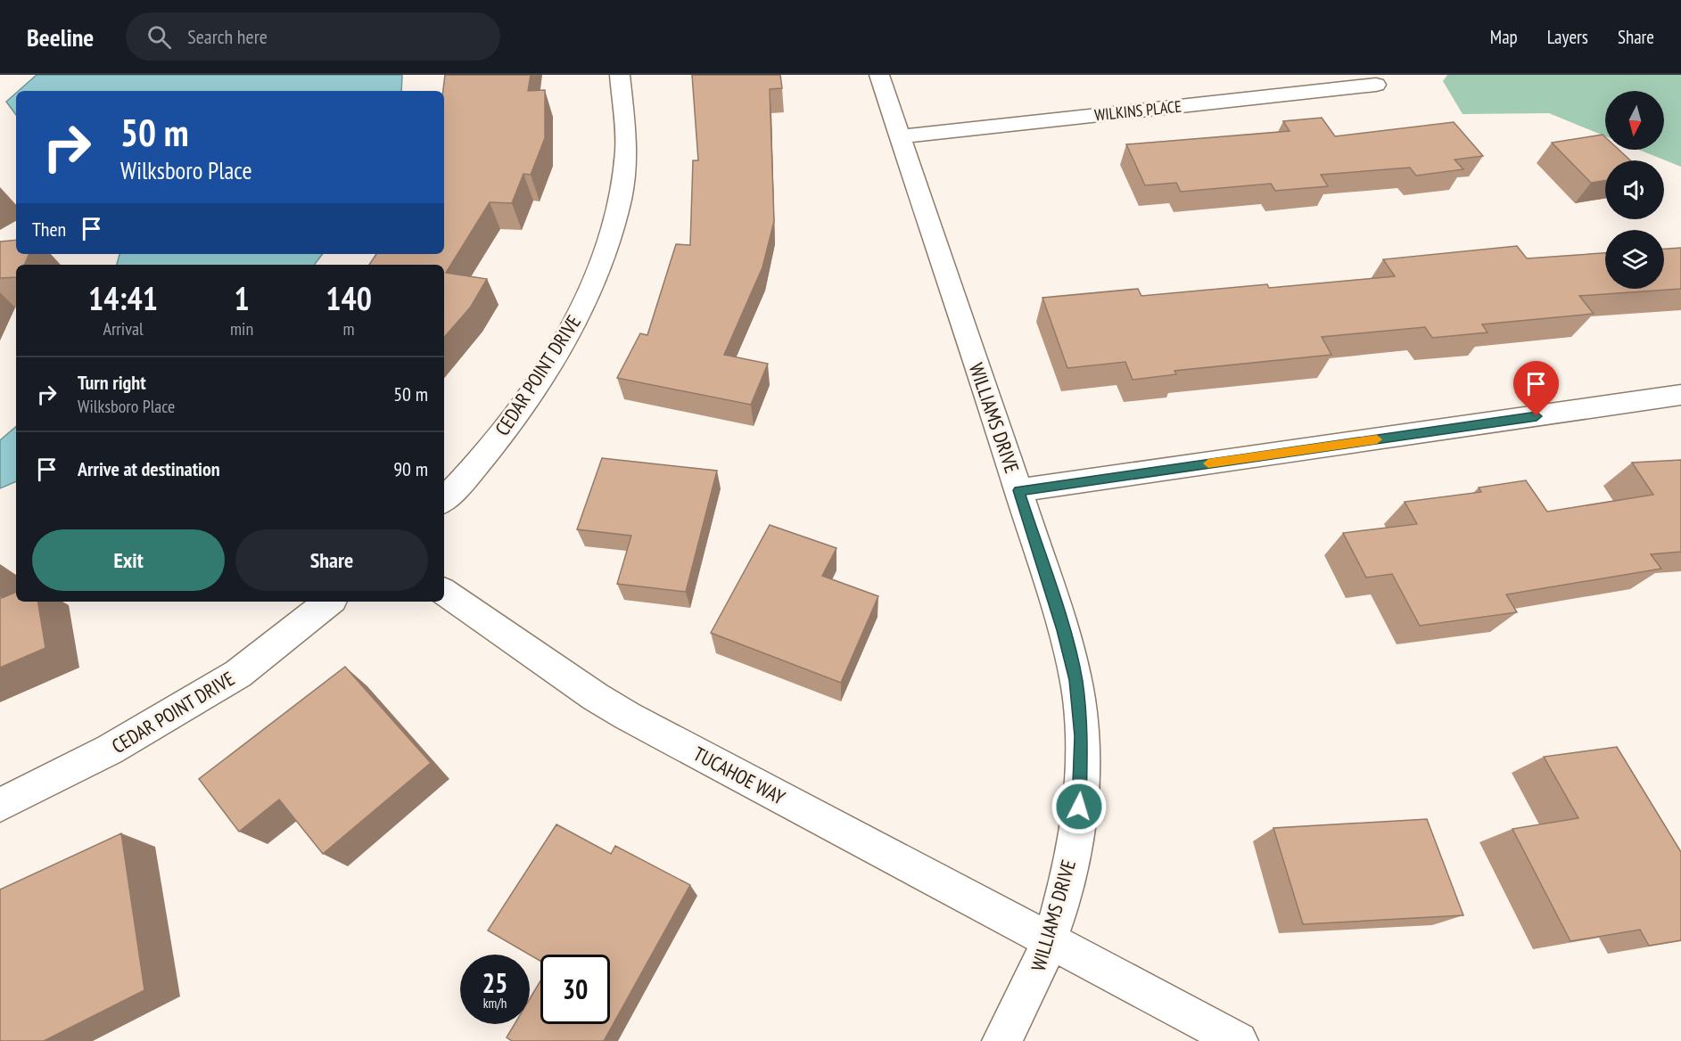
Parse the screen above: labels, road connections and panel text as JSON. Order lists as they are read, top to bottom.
{
  "streets": {
    "street": [
      "WILKINS PLACE",
      "CEDAR POINT DRIVE",
      "WILLIAMS DRIVE",
      "TUCAHOE WAY"
    ]
  },
  "crossings": [
    ["WILKINS PLACE", "WILLIAMS DRIVE"],
    ["WILLIAMS DRIVE", "TUCAHOE WAY"]
  ],
  "north": "bottom",
  "page": {
    "header": "Beeline",
    "search": "Search here",
    "nav": ["Map", "Layers", "Share"],
    "turn": ["50 m", "Wilksboro Place"],
    "then": "Then",
    "eta": [
      "14:41",
      "Arrival",
      "1",
      "min",
      "140",
      "m"
    ],
    "list": [
      {
        "name": "Turn right",
        "note": "Wilksboro Place",
        "value": "50 m"
      },
      {
        "name": "Arrive at destination",
        "value": "90 m"
      }
    ],
    "buttons": ["Exit", "Share"],
    "speed": "25 km/h",
    "limit": "30"
  }
}
